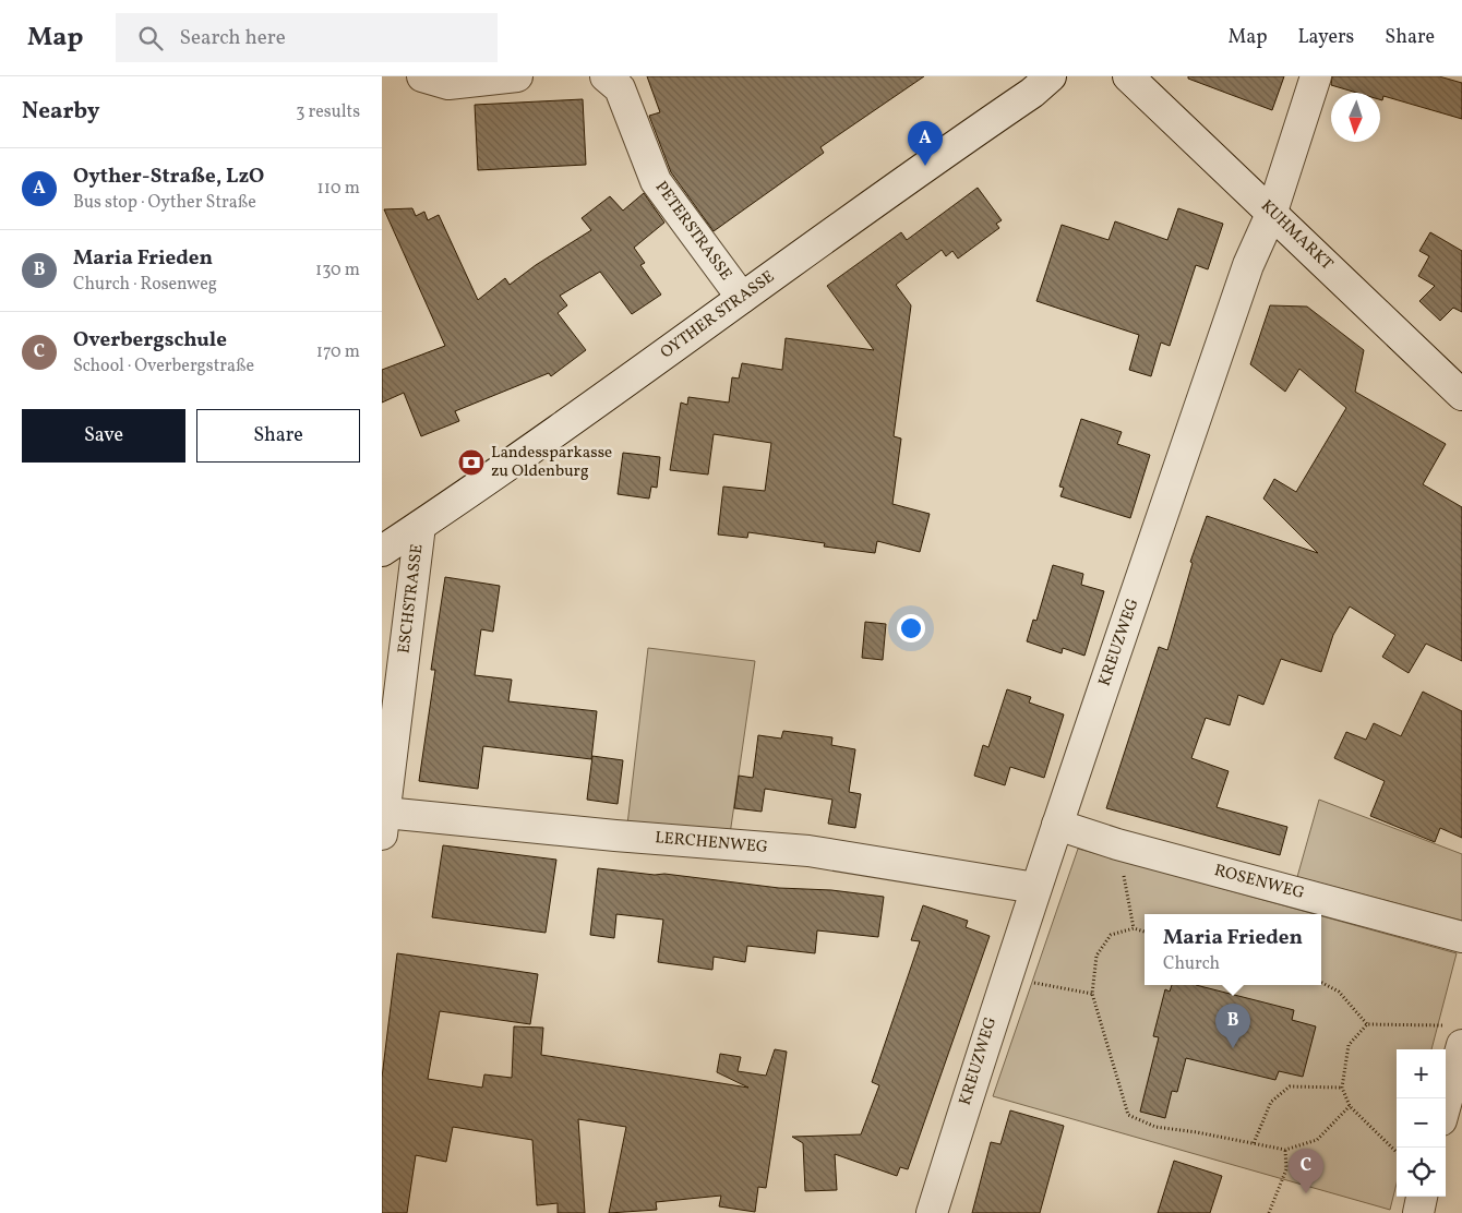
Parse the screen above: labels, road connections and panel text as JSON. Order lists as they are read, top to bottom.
{
  "streets": {
    "street": [
      "PETERSTRASSE",
      "KUHMARKT",
      "OYTHER STRASSE",
      "ESCHSTRASSE",
      "KREUZWEG",
      "LERCHENWEG",
      "ROSENWEG"
    ]
  },
  "crossings": [
    ["PETERSTRASSE", "OYTHER STRASSE"],
    ["KUHMARKT", "KREUZWEG"],
    ["OYTHER STRASSE", "ESCHSTRASSE"],
    ["ESCHSTRASSE", "LERCHENWEG"],
    ["KREUZWEG", "LERCHENWEG"],
    ["KREUZWEG", "ROSENWEG"]
  ],
  "places": {
    "bank": ["Landessparkasse zu Oldenburg"]
  },
  "north": "bottom",
  "page": {
    "header": "Map",
    "search": "Search here",
    "nav": ["Map", "Layers", "Share"],
    "heading": ["Nearby", "3 results"],
    "pins": ["A", "B", "C"],
    "list": [
      {
        "mark": "A",
        "name": "Oyther-Straße, LzO",
        "note": "Bus stop · Oyther Straße",
        "value": "110 m"
      },
      {
        "mark": "B",
        "name": "Maria Frieden",
        "note": "Church · Rosenweg",
        "value": "130 m"
      },
      {
        "mark": "C",
        "name": "Overbergschule",
        "note": "School · Overbergstraße",
        "value": "170 m"
      }
    ],
    "buttons": ["Save", "Share"],
    "popup": ["Maria Frieden", "Church"],
    "map_buttons": ["+", "−"]
  }
}
